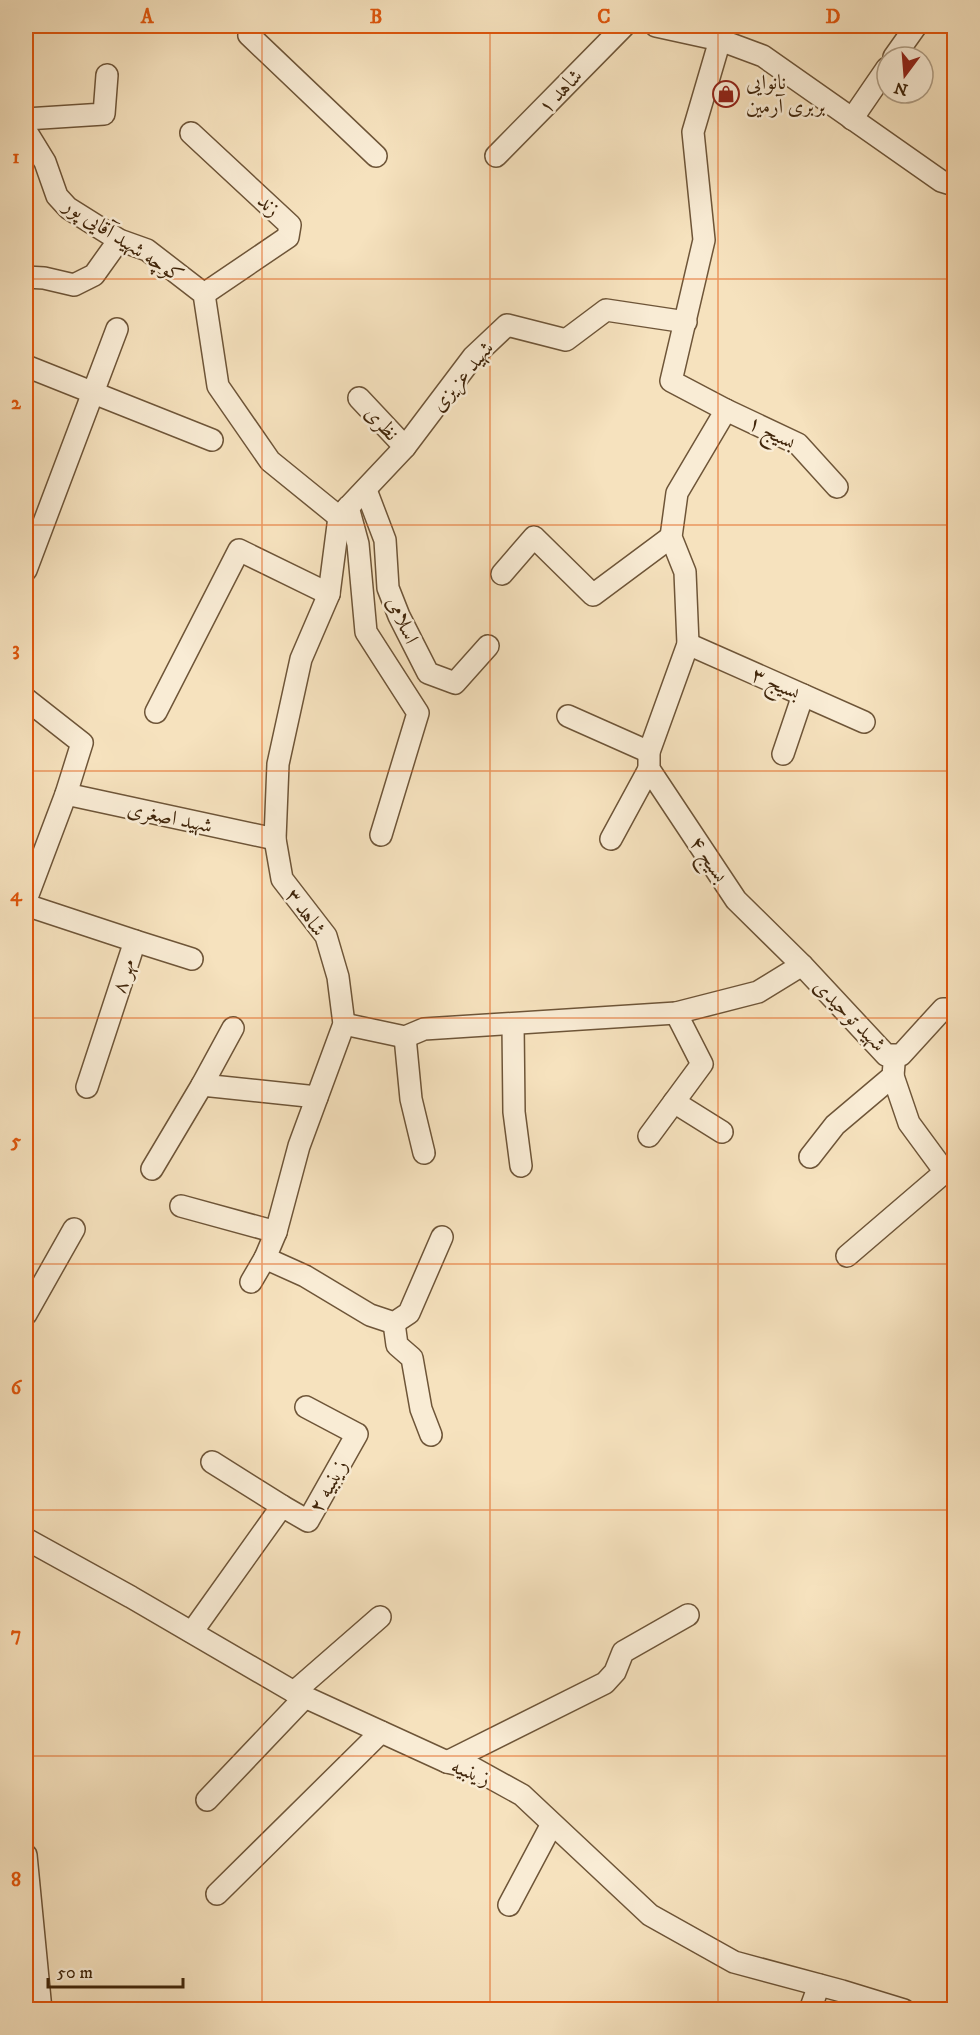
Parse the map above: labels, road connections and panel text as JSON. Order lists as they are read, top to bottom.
{
  "streets": {
    "street": [
      "شاهد ۱",
      "زند",
      "کوچه شهید آقایی پور",
      "شهید عزیزی",
      "نظری",
      "بسیج ۱",
      "اسلامی",
      "بسیج ۳",
      "شهید اصغری",
      "بسیج ۴",
      "شاهد ۳",
      "مهر ۸",
      "شهید توحیدی",
      "زینبیه ۲",
      "زینبیه"
    ]
  },
  "crossings": [
    ["زند", "کوچه شهید آقایی پور"],
    ["کوچه شهید آقایی پور", "شهید عزیزی"],
    ["کوچه شهید آقایی پور", "شاهد ۳"],
    ["شهید عزیزی", "نظری"],
    ["شهید عزیزی", "اسلامی"],
    ["شهید عزیزی", "شاهد ۳"],
    ["شهید اصغری", "شاهد ۳"],
    ["بسیج ۴", "شهید توحیدی"],
    ["زینبیه ۲", "زینبیه"]
  ],
  "places": {
    "shop": ["نانوایی بربری آرمین"]
  },
  "scale_bar": "50 m",
  "north": "bottom",
  "grid": {
    "columns": [
      "A",
      "B",
      "C",
      "D"
    ],
    "rows": [
      "1",
      "2",
      "3",
      "4",
      "5",
      "6",
      "7",
      "8"
    ]
  }
}
